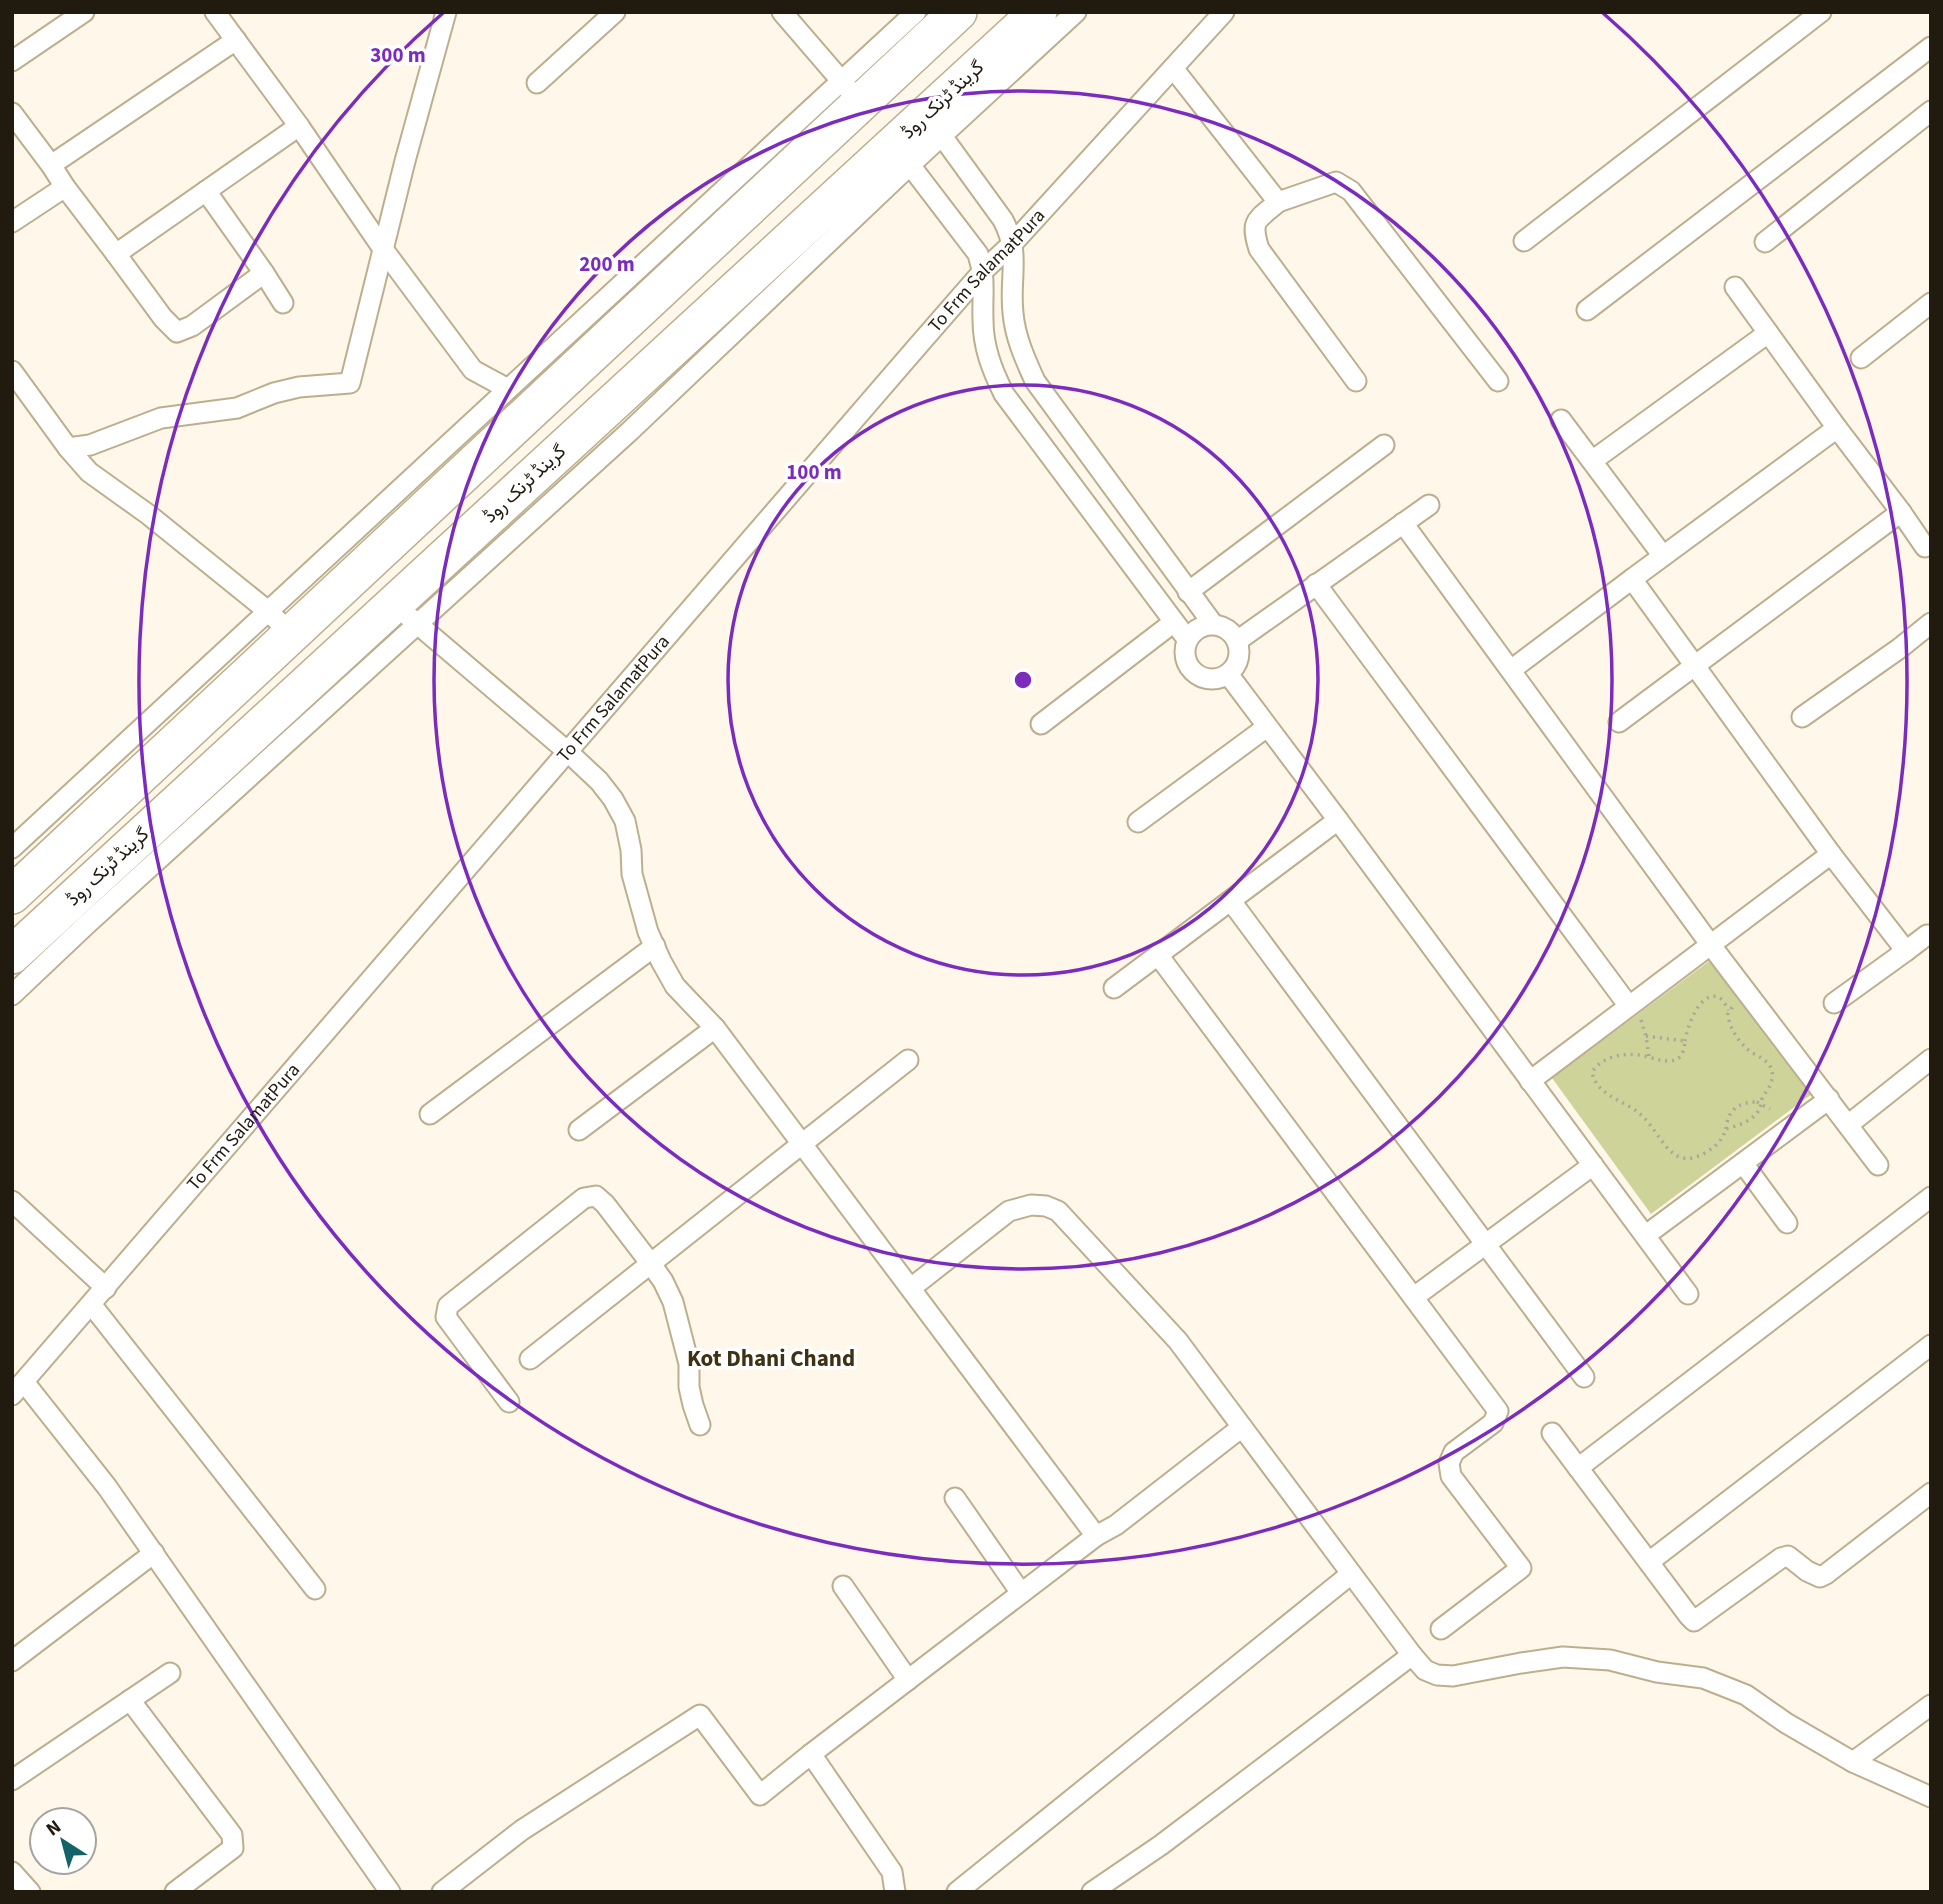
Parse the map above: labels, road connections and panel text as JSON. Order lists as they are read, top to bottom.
{
  "streets": {
    "highway": ["گرینڈ ٹرنک روڈ"],
    "street": ["To Frm SalamatPura"]
  },
  "districts": ["Kot Dhani Chand"],
  "north": "top left",
  "rings": ["300 m", "200 m", "100 m"]
}
